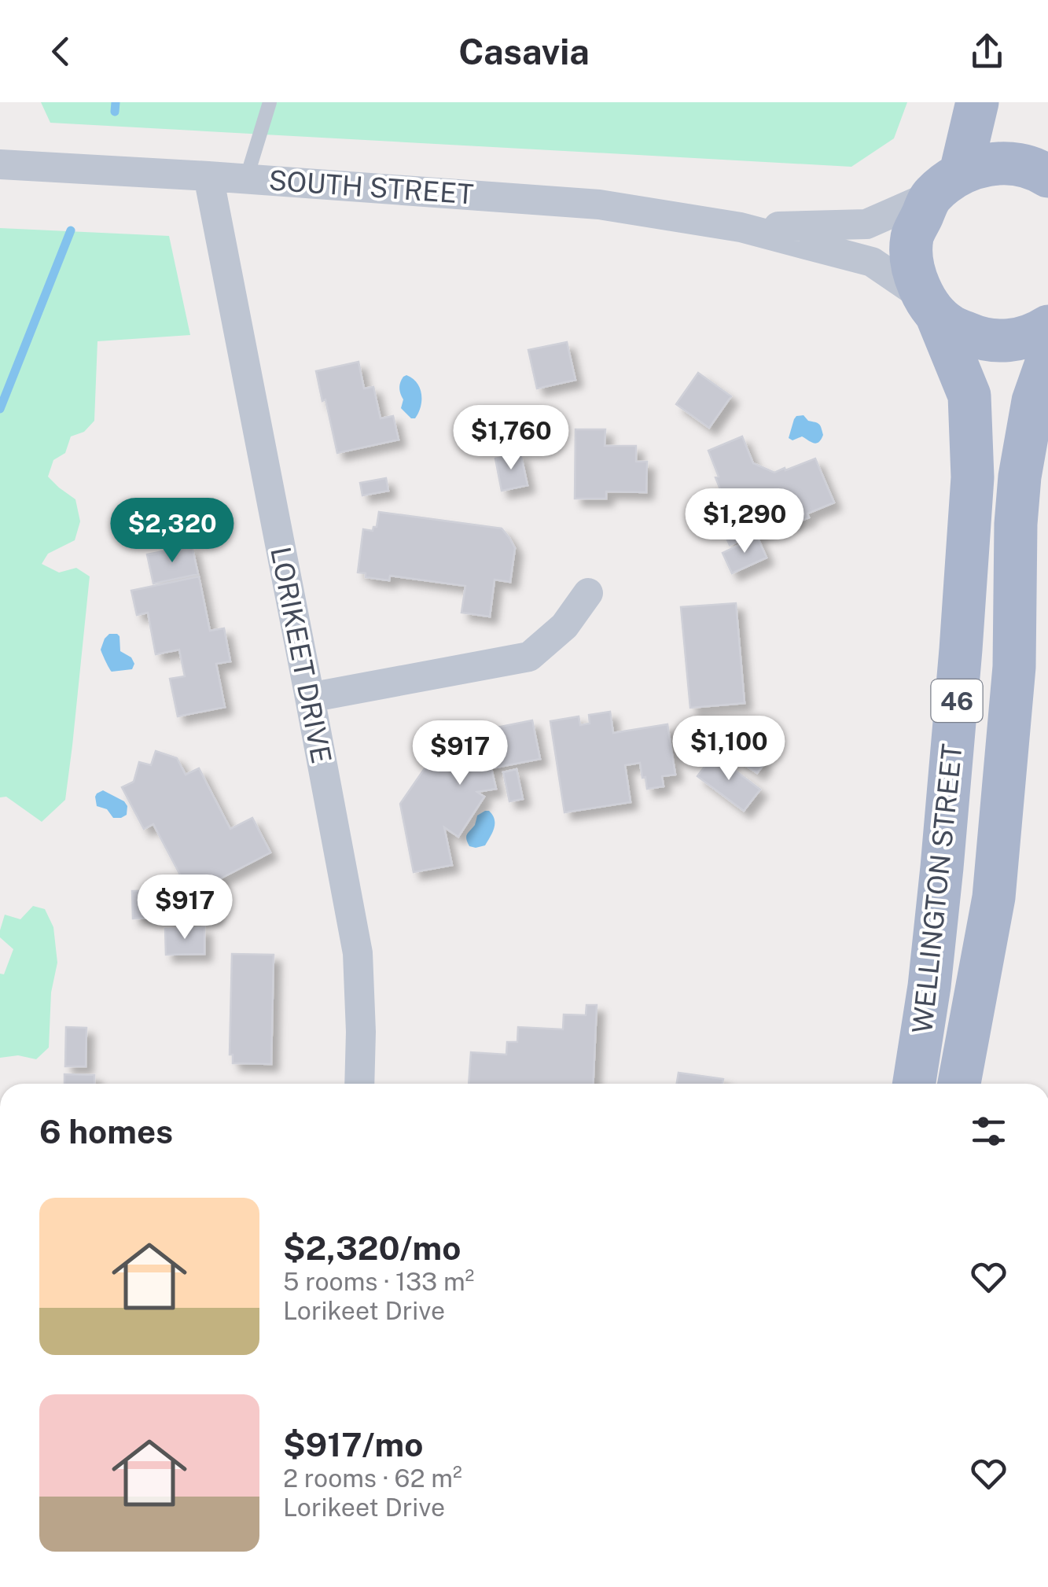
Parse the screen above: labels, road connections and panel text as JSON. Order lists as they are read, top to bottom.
{
  "streets": {
    "main road": ["46", "WELLINGTON STREET"],
    "street": ["SOUTH STREET", "LORIKEET DRIVE"]
  },
  "crossings": [
    ["SOUTH STREET", "LORIKEET DRIVE"],
    ["SOUTH STREET", "WELLINGTON STREET"]
  ],
  "page": {
    "header": "Casavia",
    "price": [
      "$1,760",
      "$1,290",
      "$2,320",
      "$1,100",
      "$917",
      "$917"
    ],
    "heading": "6 homes",
    "list": [
      {
        "name": "$2,320/mo",
        "note": "5 rooms · 133 m² · Lorikeet Drive"
      },
      {
        "name": "$917/mo",
        "note": "2 rooms · 62 m² · Lorikeet Drive"
      }
    ]
  }
}
